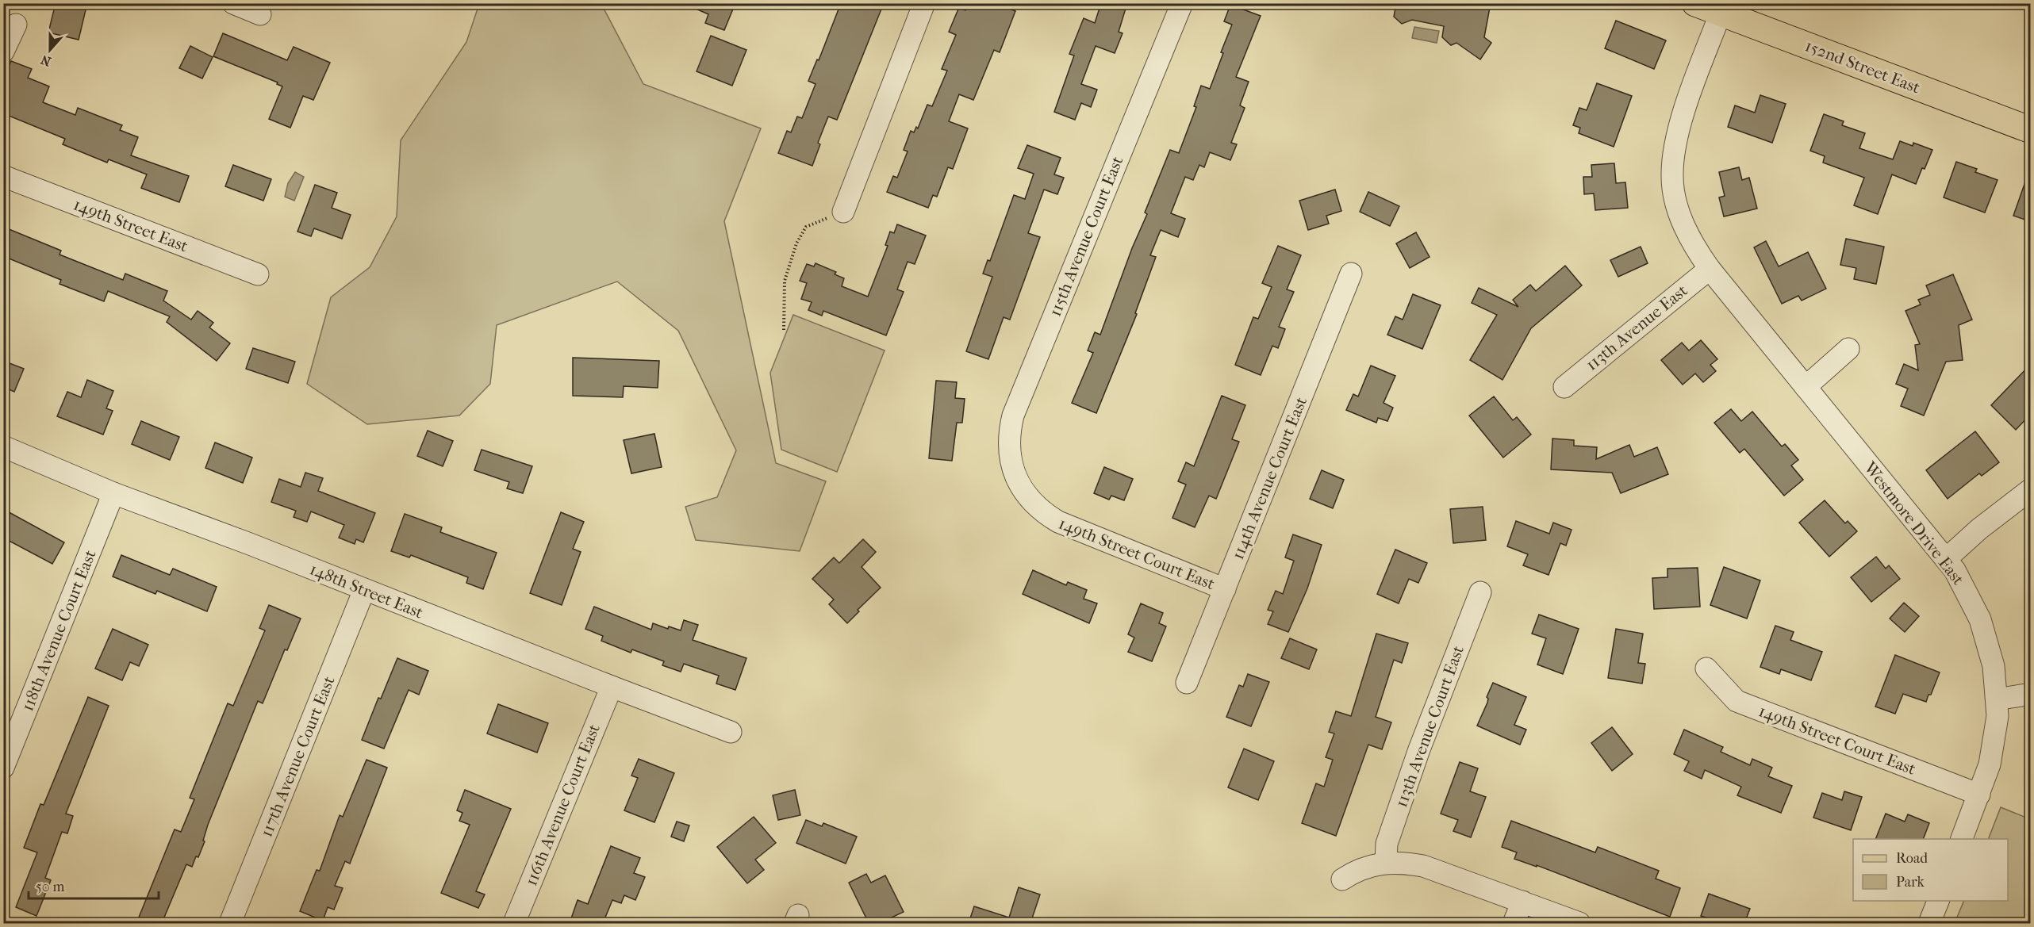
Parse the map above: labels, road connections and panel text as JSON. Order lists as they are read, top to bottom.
{
  "streets": {
    "main road": ["152nd Street East"],
    "street": [
      "149th Street East",
      "115th Avenue Court East",
      "113th Avenue East",
      "114th Avenue Court East",
      "Westmore Drive East",
      "149th Street Court East",
      "148th Street East",
      "118th Avenue Court East",
      "113th Avenue Court East",
      "117th Avenue Court East",
      "116th Avenue Court East"
    ]
  },
  "crossings": [
    ["152nd Street East", "Westmore Drive East"],
    ["115th Avenue Court East", "149th Street Court East"],
    ["113th Avenue East", "Westmore Drive East"],
    ["114th Avenue Court East", "149th Street Court East"],
    ["Westmore Drive East", "149th Street Court East"],
    ["148th Street East", "118th Avenue Court East"],
    ["148th Street East", "117th Avenue Court East"],
    ["148th Street East", "116th Avenue Court East"]
  ],
  "legend": ["Road", "Park"],
  "scale_bar": "50 m",
  "north": "bottom"
}
